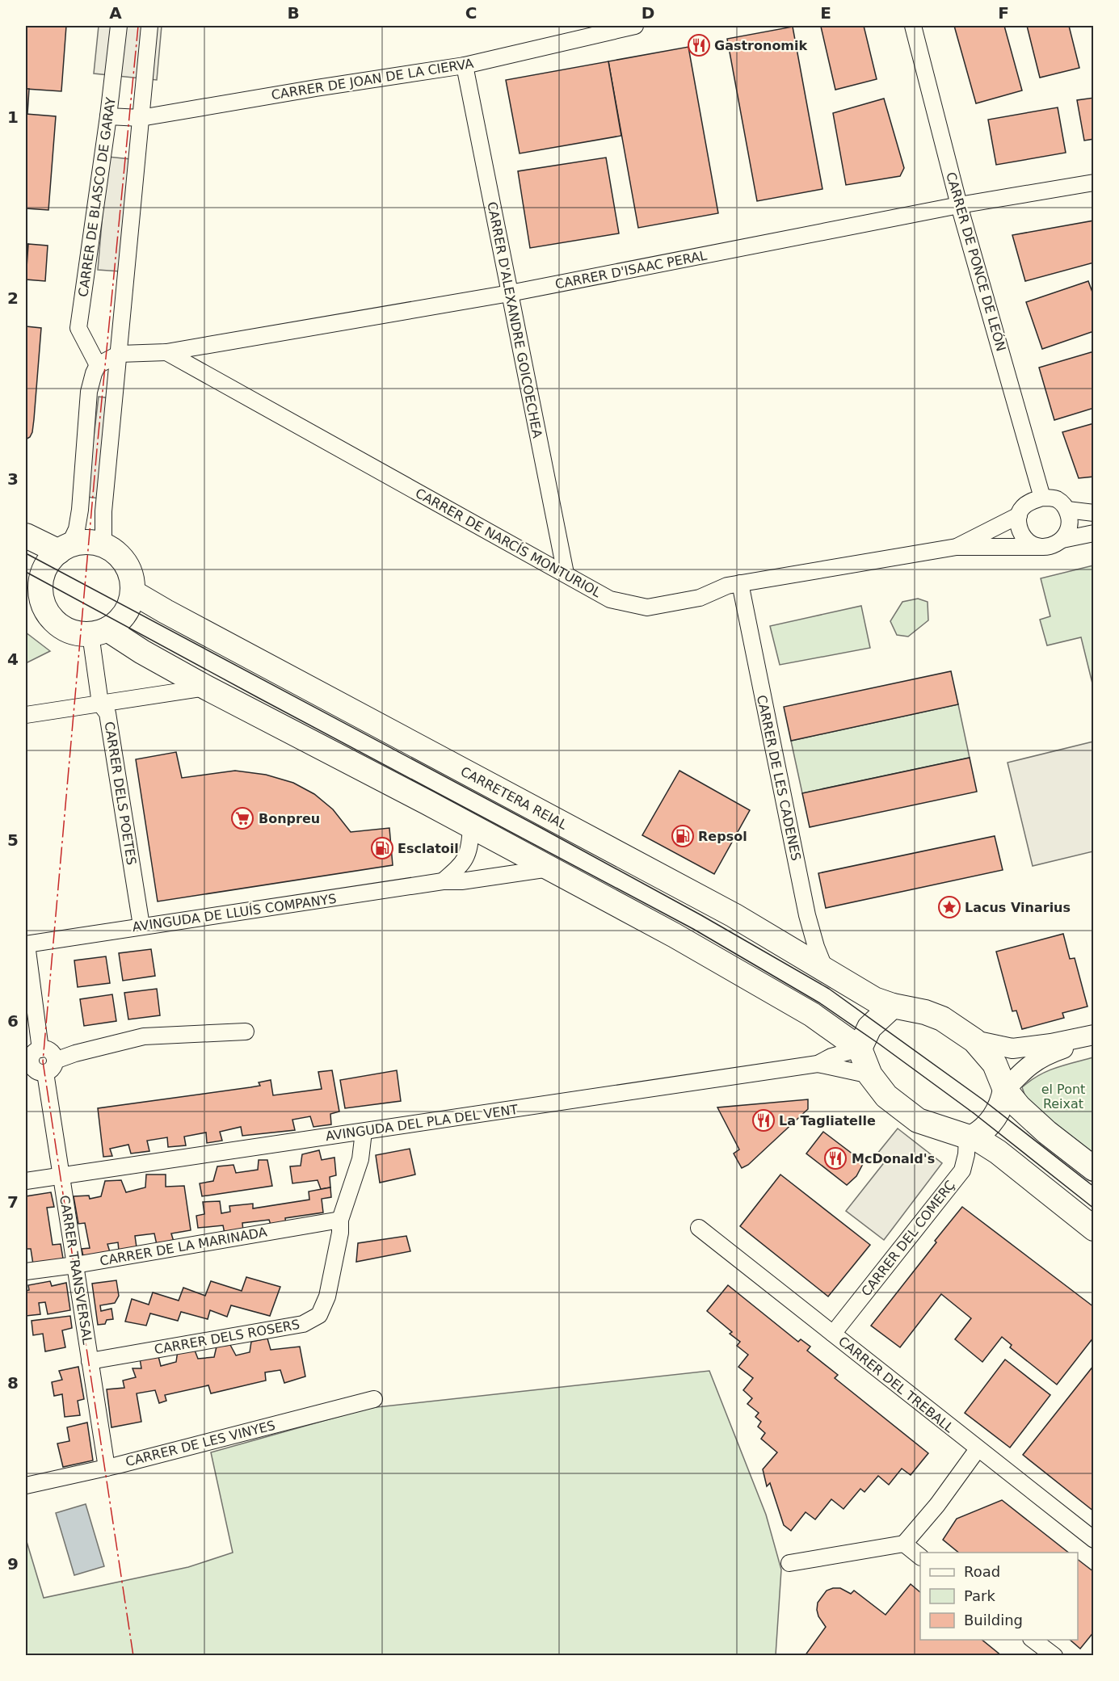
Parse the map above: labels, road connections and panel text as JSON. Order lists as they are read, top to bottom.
{
  "streets": {
    "main road": ["CARRETERA REIAL"],
    "street": [
      "CARRER DE JOAN DE LA CIERVA",
      "CARRER DE BLASCO DE GARAY",
      "CARRER DE PONCE DE LEÓN",
      "CARRER D'ISAAC PERAL",
      "CARRER D'ALEXANDRE GOICOECHEA",
      "CARRER DE NARCÍS MONTURIOL",
      "CARRER DE LES CADENES",
      "CARRER DELS POETES",
      "AVINGUDA DE LLUÍS COMPANYS",
      "AVINGUDA DEL PLA DEL VENT",
      "CARRER DEL COMERÇ",
      "CARRER DE LA MARINADA",
      "CARRER TRANSVERSAL",
      "CARRER DELS ROSERS",
      "CARRER DEL TREBALL",
      "CARRER DE LES VINYES"
    ]
  },
  "crossings": [
    ["CARRER DE JOAN DE LA CIERVA", "CARRER DE BLASCO DE GARAY"],
    ["CARRER DE JOAN DE LA CIERVA", "CARRER D'ALEXANDRE GOICOECHEA"],
    ["CARRER DE PONCE DE LEÓN", "CARRER D'ISAAC PERAL"],
    ["CARRER DE PONCE DE LEÓN", "CARRER DE NARCÍS MONTURIOL"],
    ["CARRER D'ISAAC PERAL", "CARRER D'ALEXANDRE GOICOECHEA"],
    ["CARRER D'ISAAC PERAL", "CARRER DE NARCÍS MONTURIOL"],
    ["CARRER D'ALEXANDRE GOICOECHEA", "CARRER DE NARCÍS MONTURIOL"],
    ["CARRER DE NARCÍS MONTURIOL", "CARRER DE LES CADENES"],
    ["CARRER DE LES CADENES", "CARRETERA REIAL"],
    ["CARRER DELS POETES", "CARRETERA REIAL"],
    ["CARRER DELS POETES", "AVINGUDA DE LLUÍS COMPANYS"],
    ["CARRETERA REIAL", "AVINGUDA DEL PLA DEL VENT"],
    ["CARRETERA REIAL", "CARRER DEL COMERÇ"],
    ["AVINGUDA DEL PLA DEL VENT", "CARRER DEL COMERÇ"],
    ["AVINGUDA DEL PLA DEL VENT", "CARRER TRANSVERSAL"],
    ["AVINGUDA DEL PLA DEL VENT", "CARRER DELS ROSERS"],
    ["CARRER DEL COMERÇ", "CARRER DEL TREBALL"],
    ["CARRER DE LA MARINADA", "CARRER TRANSVERSAL"],
    ["CARRER DE LA MARINADA", "CARRER DELS ROSERS"],
    ["CARRER TRANSVERSAL", "CARRER DELS ROSERS"],
    ["CARRER TRANSVERSAL", "CARRER DE LES VINYES"]
  ],
  "parks": ["el Pont Reixat"],
  "places": {
    "restaurant": ["Gastronomik", "La Tagliatelle", "McDonald's"],
    "supermarket": ["Bonpreu"],
    "fuel station": ["Repsol", "Esclatoil"],
    "place": ["Lacus Vinarius"]
  },
  "legend": ["Road", "Park", "Building"],
  "grid": {
    "columns": [
      "A",
      "B",
      "C",
      "D",
      "E",
      "F"
    ],
    "rows": [
      "1",
      "2",
      "3",
      "4",
      "5",
      "6",
      "7",
      "8",
      "9"
    ]
  }
}
